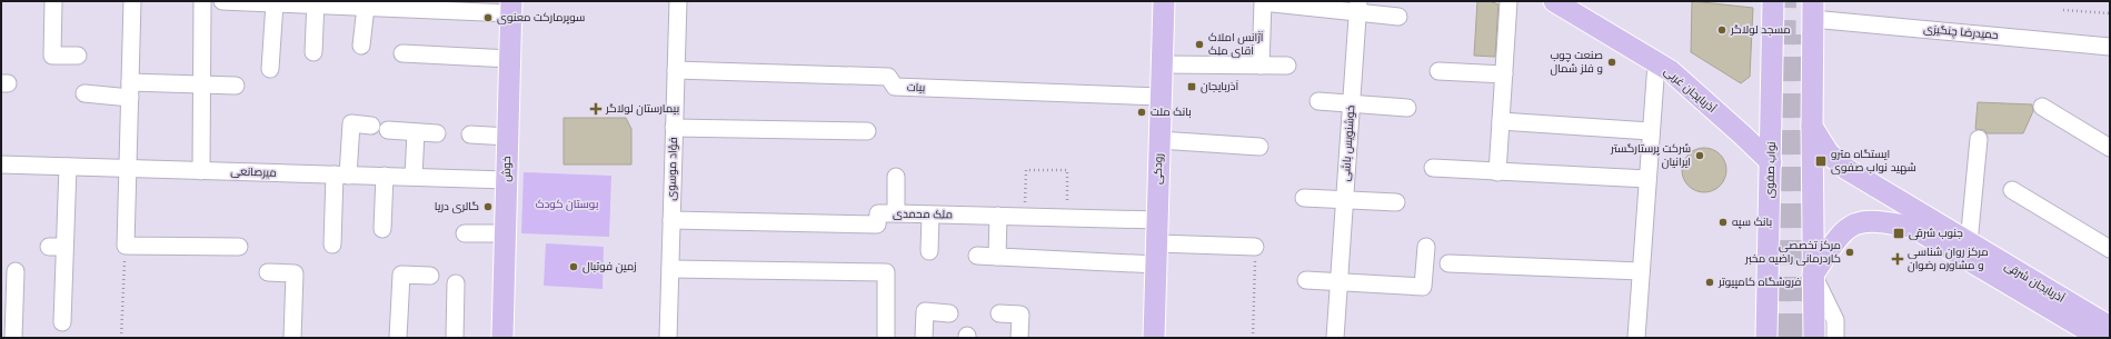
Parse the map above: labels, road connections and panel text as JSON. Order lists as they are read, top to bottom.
{
  "streets": {
    "main road": [
      "آذربایجان غربی",
      "خوش",
      "رودکی",
      "نواب صفوی",
      "آذربایجان شرقی"
    ],
    "street": [
      "حمیدرضا چنگیزی",
      "بیات",
      "خوشنویس باشی",
      "فؤاد موسوی",
      "میرصانعی",
      "ملک محمدی"
    ]
  },
  "crossings": [
    ["بیات", "فؤاد موسوی"],
    ["بیات", "رودکی"],
    ["آذربایجان غربی", "نواب صفوی"],
    ["خوش", "میرصانعی"],
    ["فؤاد موسوی", "ملک محمدی"],
    ["رودکی", "ملک محمدی"]
  ],
  "parks": ["بوستان کودک"],
  "places": {
    "other": [
      "سوپرمارکت معنوی",
      "مسجد لولاگر",
      "آژانس املاک آقای ملِک",
      "صنعت چوب و فلز شمال",
      "بانک ملت",
      "شرکت پرستارگستر ایرانیان",
      "گالری دریا",
      "بانک سپه",
      "مرکز تخصصی کاردرمانی راضیه مخبر",
      "زمین فوتبال",
      "فروشگاه کامپیوتر"
    ],
    "transit": ["آذربایجان", "ایستگاه مترو شهید نواب صفوی", "جنوب شرقی"],
    "health": ["بیمارستان لولاگر", "مرکز روان شناسی و مشاوره رضوان"]
  }
}
